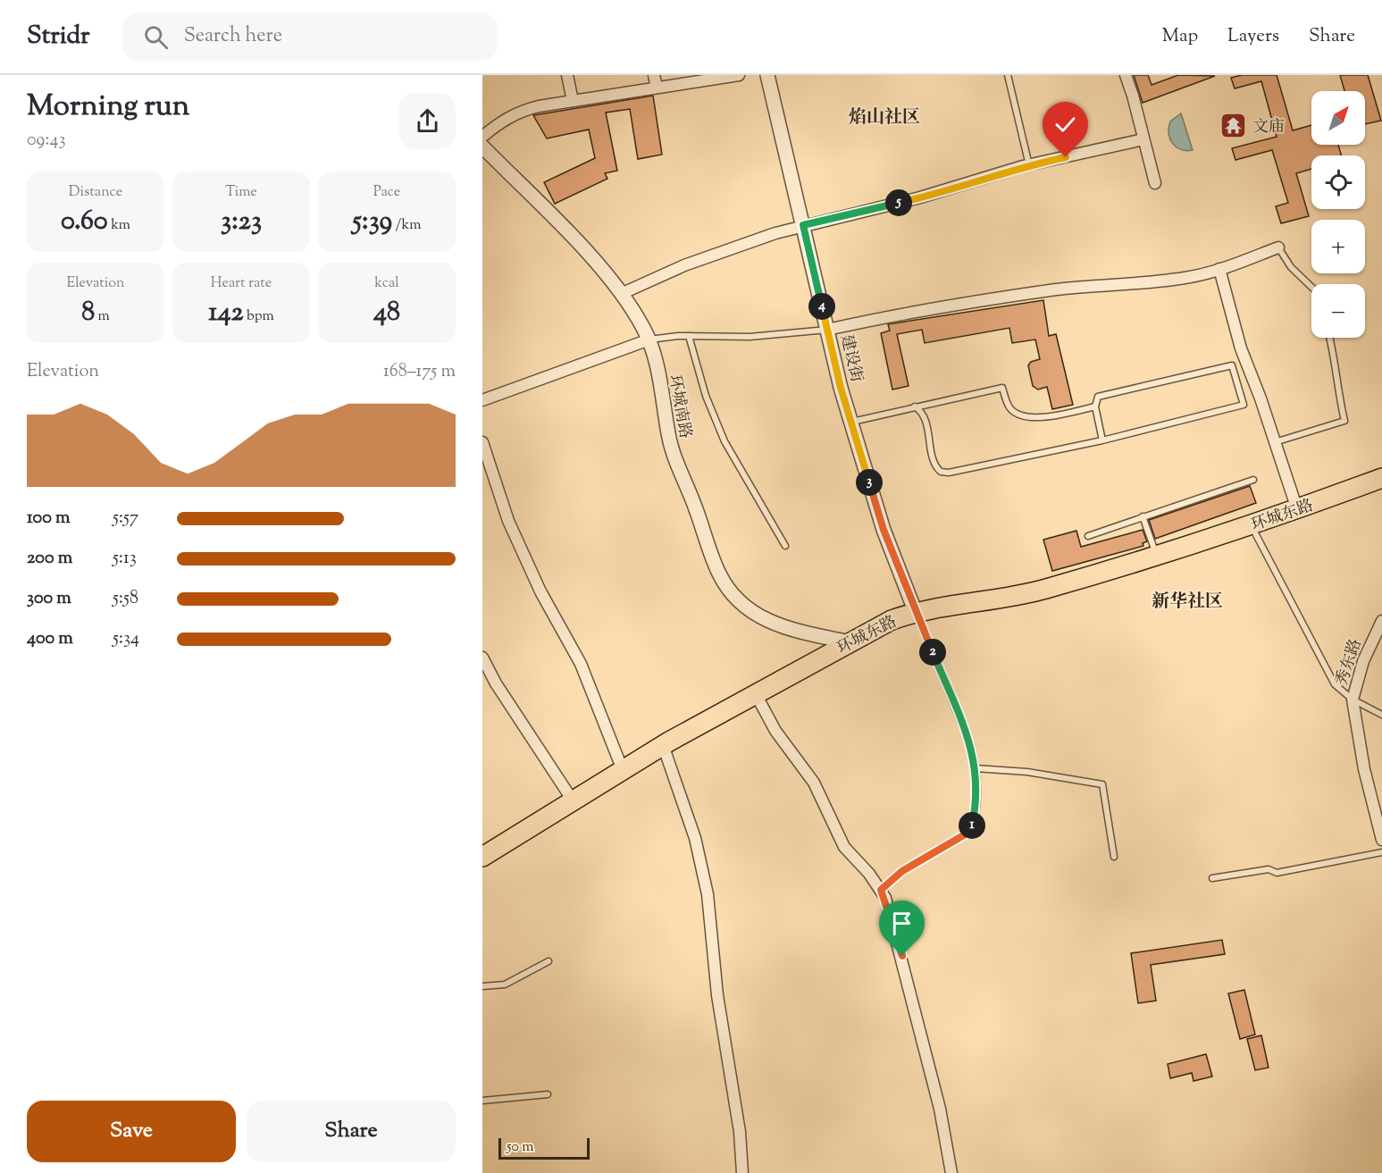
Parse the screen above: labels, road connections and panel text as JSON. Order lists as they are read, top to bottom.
{
  "streets": {
    "highway": ["环城东路"],
    "street": ["建设街", "环城南路", "秀东路"]
  },
  "crossings": [
    ["建设街", "环城东路"],
    ["环城南路", "环城东路"]
  ],
  "districts": ["焰山社区", "新华社区"],
  "places": {
    "temple": ["文庙"]
  },
  "scale_bar": "50 m",
  "north": "top right",
  "page": {
    "header": "Stridr",
    "search": "Search here",
    "nav": ["Map", "Layers", "Share"],
    "heading": ["Morning run", "09:43"],
    "map_buttons": ["+", "−"],
    "stats": [
      ["Distance", "0.60 km"],
      ["Time", "3:23"],
      ["Pace", "5:39 /km"],
      ["Elevation", "8 m"],
      ["Heart rate", "142 bpm"],
      ["kcal", "48"]
    ],
    "pins": [
      "5",
      "4",
      "3",
      "2",
      "1"
    ],
    "chart": ["Elevation", "168–175 m"],
    "list": [
      {
        "name": "100 m",
        "note": "5:57"
      },
      {
        "name": "200 m",
        "note": "5:13"
      },
      {
        "name": "300 m",
        "note": "5:58"
      },
      {
        "name": "400 m",
        "note": "5:34"
      }
    ],
    "buttons": ["Save", "Share"],
    "scale": "50 m"
  }
}
